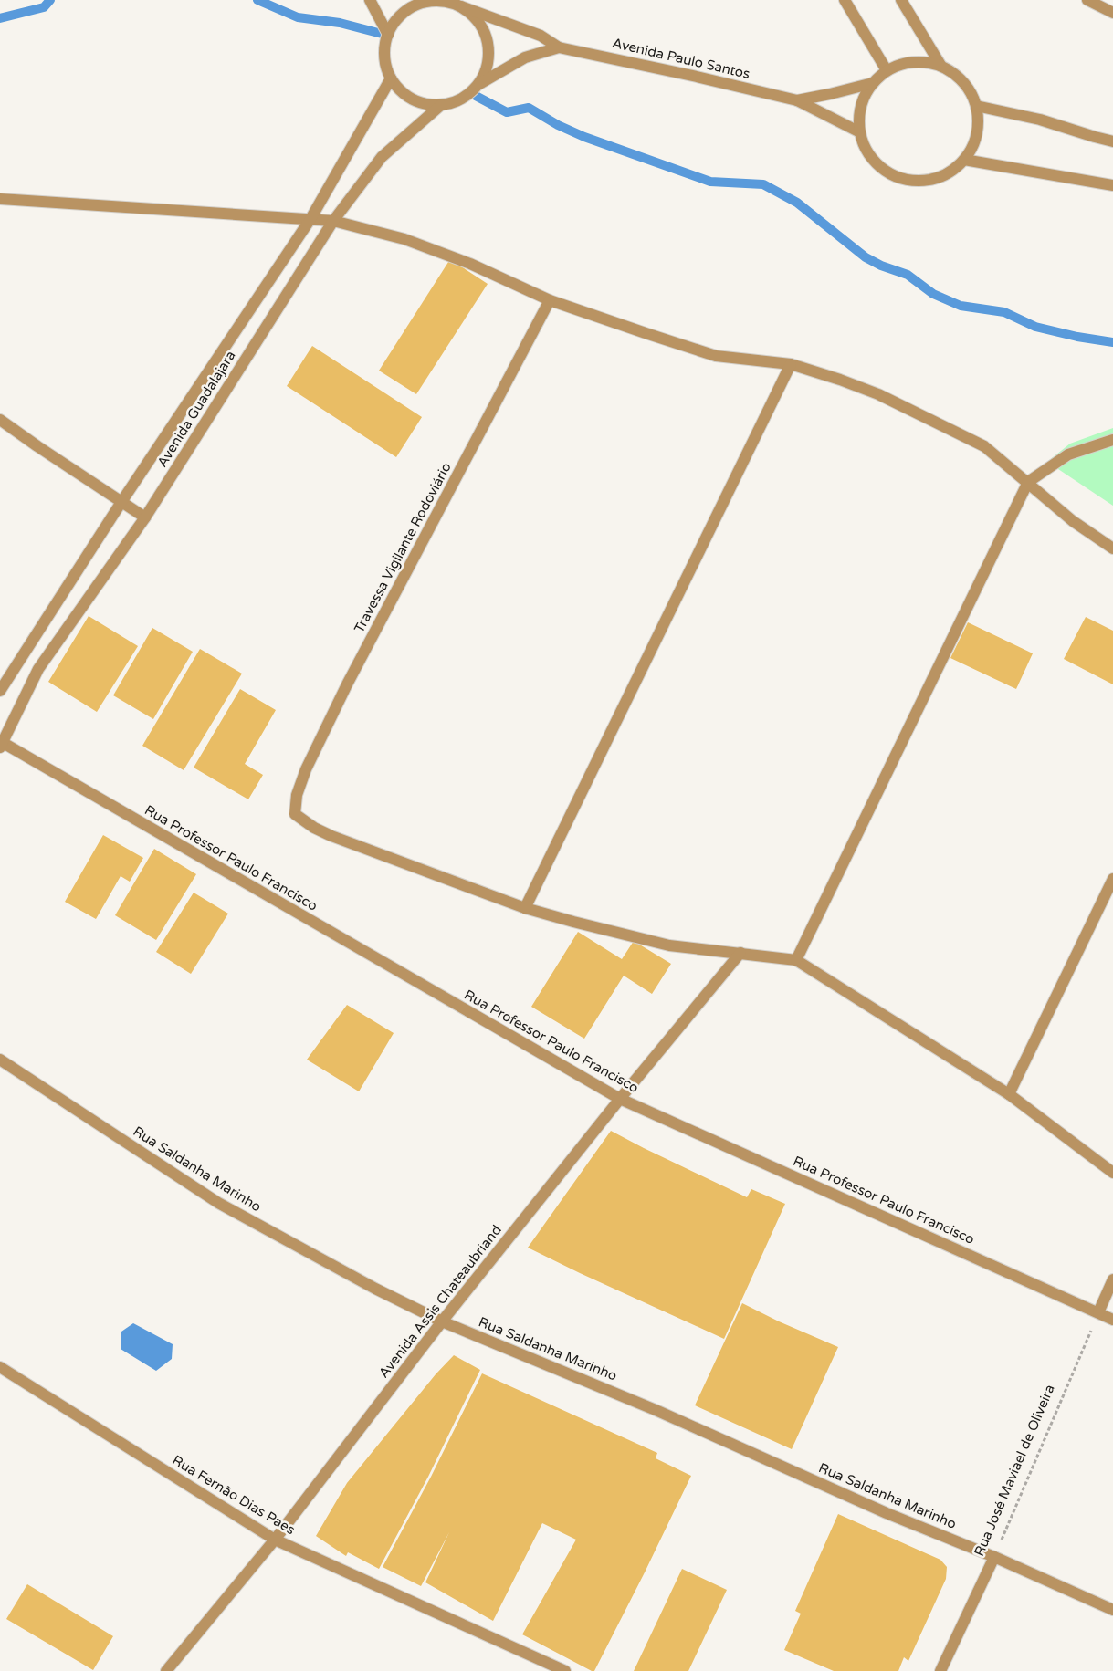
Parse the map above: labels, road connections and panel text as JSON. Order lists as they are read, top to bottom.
{
  "streets": {
    "street": [
      "Avenida Paulo Santos",
      "Avenida Guadalajara",
      "Travessa Vigilante Rodoviário",
      "Rua Professor Paulo Francisco",
      "Rua Saldanha Marinho",
      "Avenida Assis Chateaubriand",
      "Rua José Maviael de Oliveira",
      "Rua Fernão Dias Paes"
    ]
  },
  "crossings": [
    ["Avenida Paulo Santos", "Avenida Guadalajara"],
    ["Avenida Guadalajara", "Rua Professor Paulo Francisco"],
    ["Rua Professor Paulo Francisco", "Avenida Assis Chateaubriand"],
    ["Rua Professor Paulo Francisco", "Rua José Maviael de Oliveira"],
    ["Rua Saldanha Marinho", "Avenida Assis Chateaubriand"],
    ["Rua Saldanha Marinho", "Rua José Maviael de Oliveira"],
    ["Avenida Assis Chateaubriand", "Rua Fernão Dias Paes"]
  ]
}
